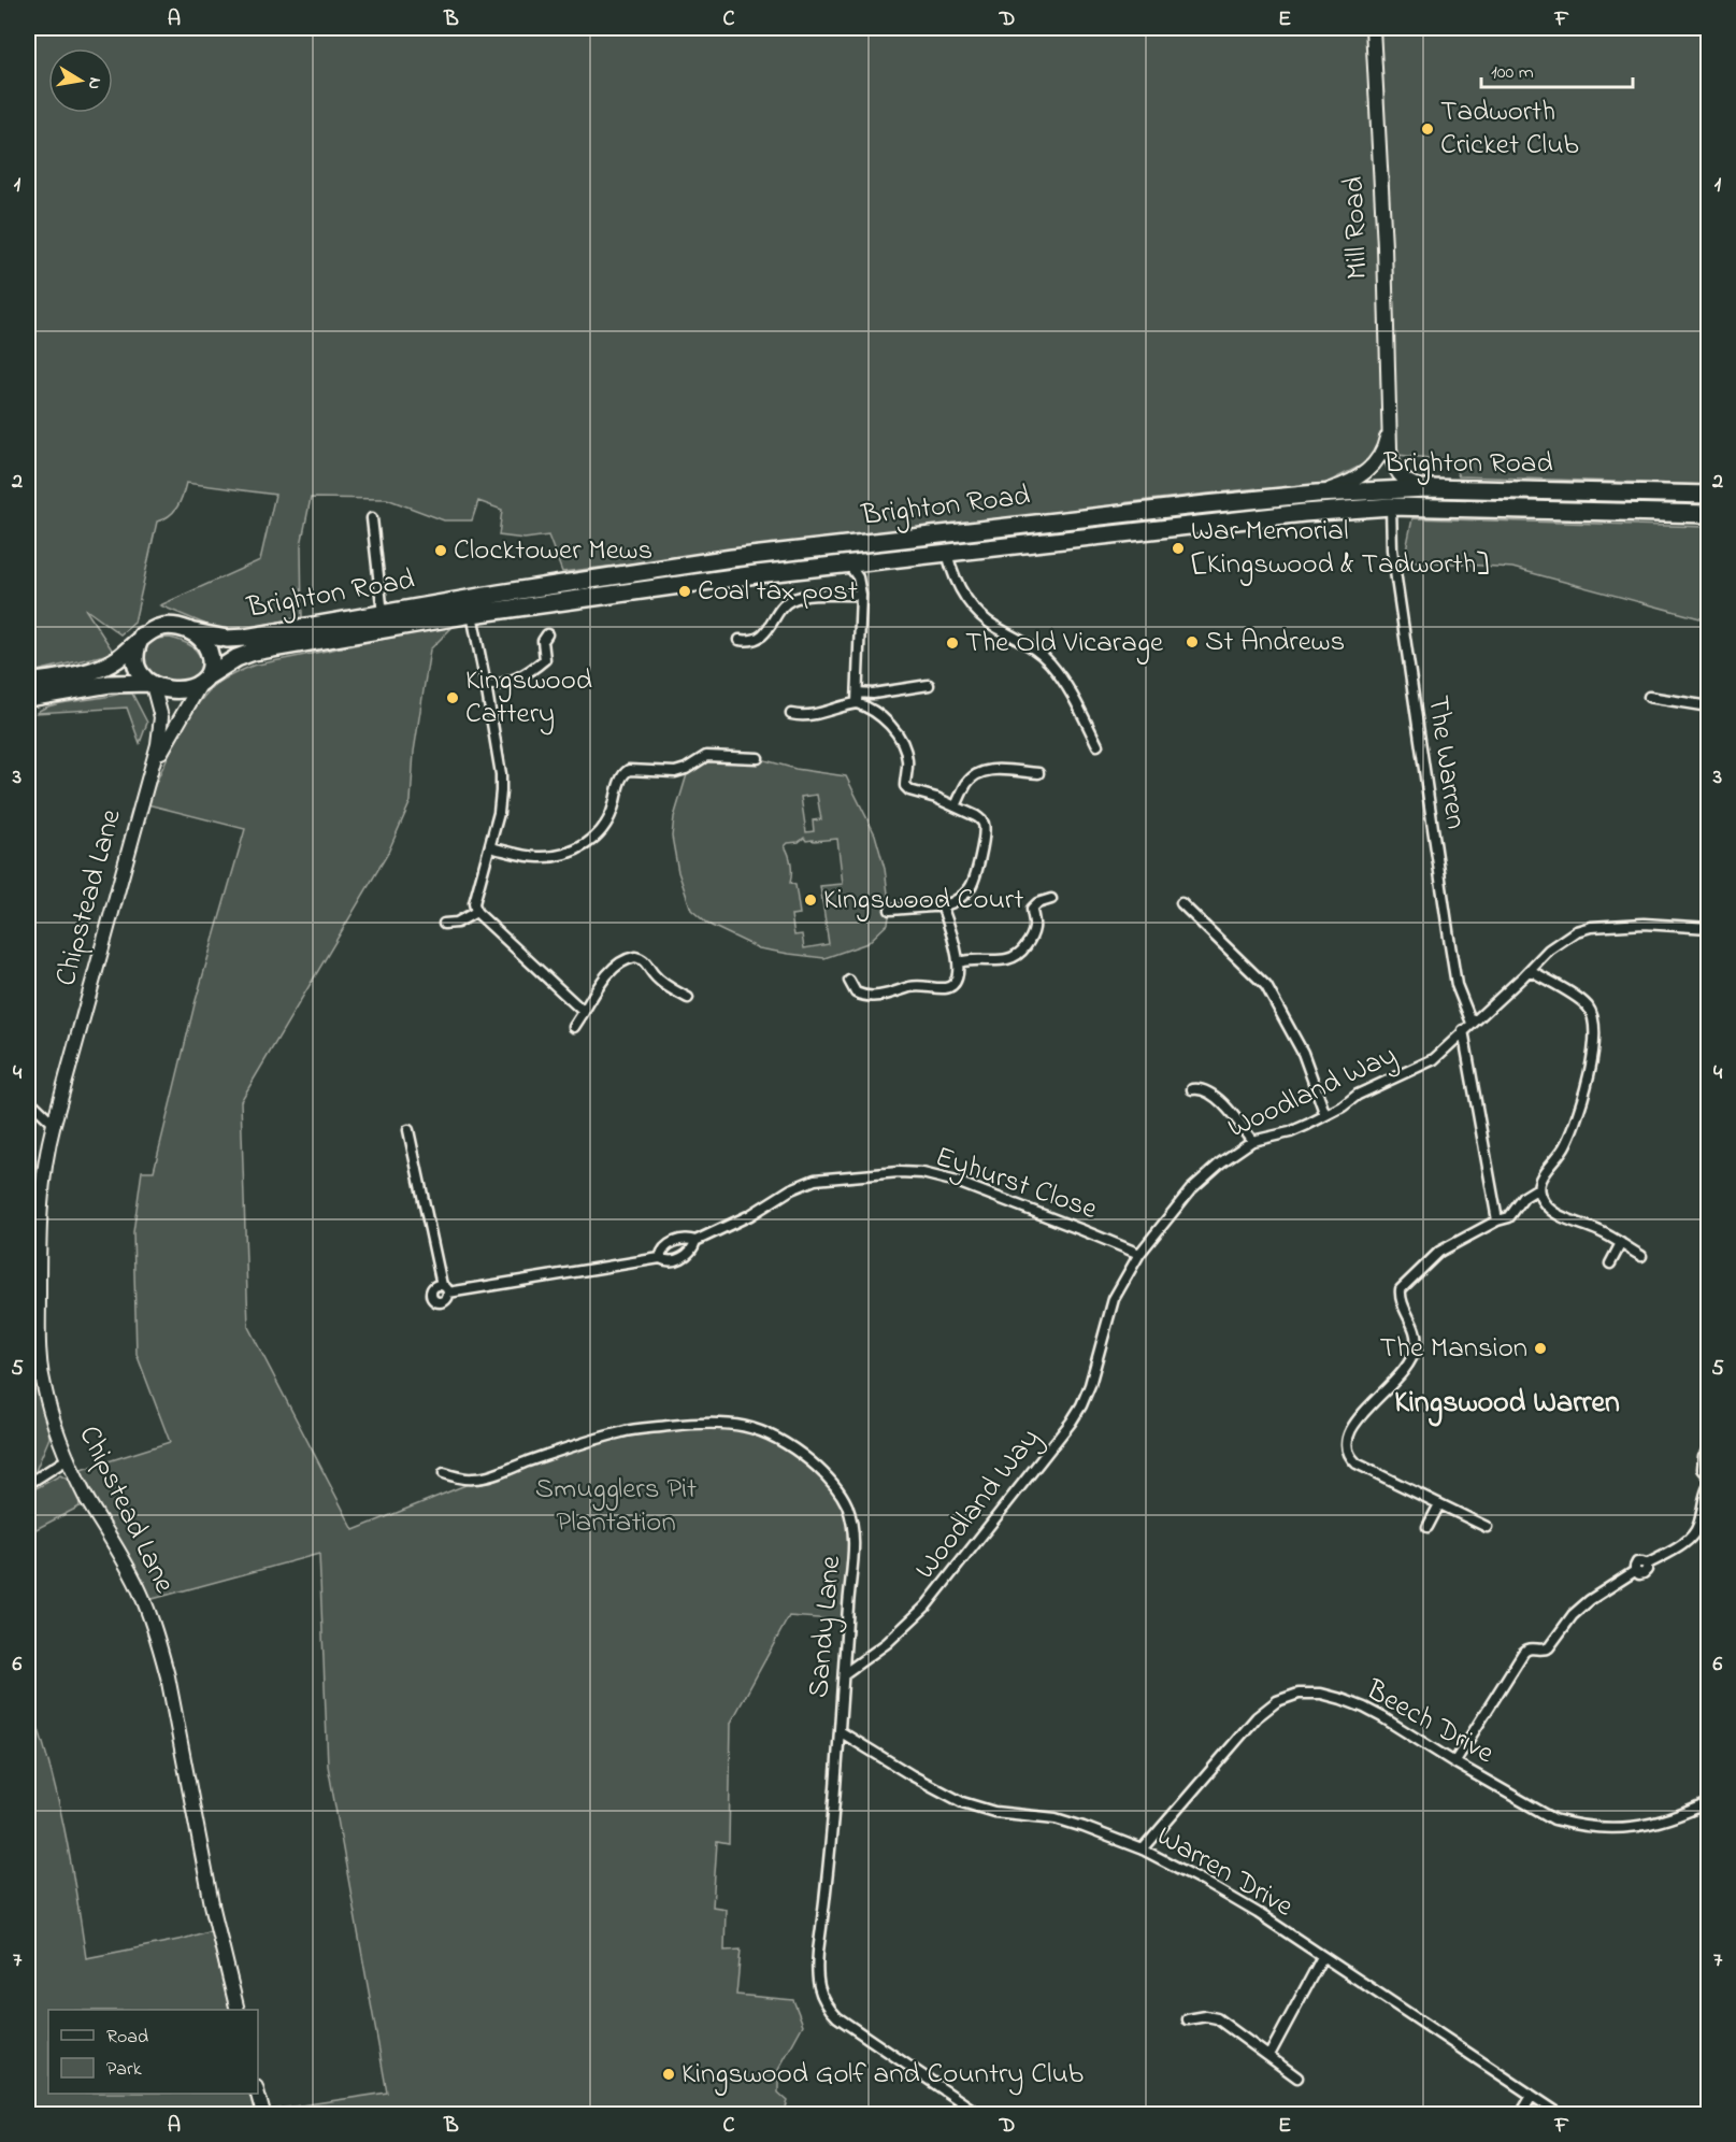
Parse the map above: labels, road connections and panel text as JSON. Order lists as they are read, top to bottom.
{
  "streets": {
    "highway": ["Brighton Road"],
    "street": [
      "Mill Road",
      "The Warren",
      "Chipstead Lane",
      "Woodland Way",
      "Eyhurst Close",
      "Sandy Lane",
      "Beech Drive",
      "Warren Drive"
    ]
  },
  "crossings": [
    ["Mill Road", "Brighton Road"],
    ["Brighton Road", "The Warren"],
    ["Brighton Road", "Chipstead Lane"],
    ["The Warren", "Woodland Way"],
    ["Woodland Way", "Eyhurst Close"],
    ["Woodland Way", "Sandy Lane"],
    ["Sandy Lane", "Warren Drive"],
    ["Beech Drive", "Warren Drive"]
  ],
  "districts": ["Kingswood Warren"],
  "parks": ["Smugglers Pit Plantation"],
  "places": [
    "Tadworth Cricket Club",
    "War Memorial [Kingswood & Tadworth]",
    "Clocktower Mews",
    "Coal tax post",
    "St Andrews",
    "The Old Vicarage",
    "Kingswood Cattery",
    "Kingswood Court",
    "The Mansion",
    "Kingswood Golf and Country Club"
  ],
  "legend": ["Road", "Park"],
  "scale_bar": "100 m",
  "north": "right",
  "grid": {
    "columns": [
      "A",
      "B",
      "C",
      "D",
      "E",
      "F"
    ],
    "rows": [
      "1",
      "2",
      "3",
      "4",
      "5",
      "6",
      "7"
    ]
  }
}
